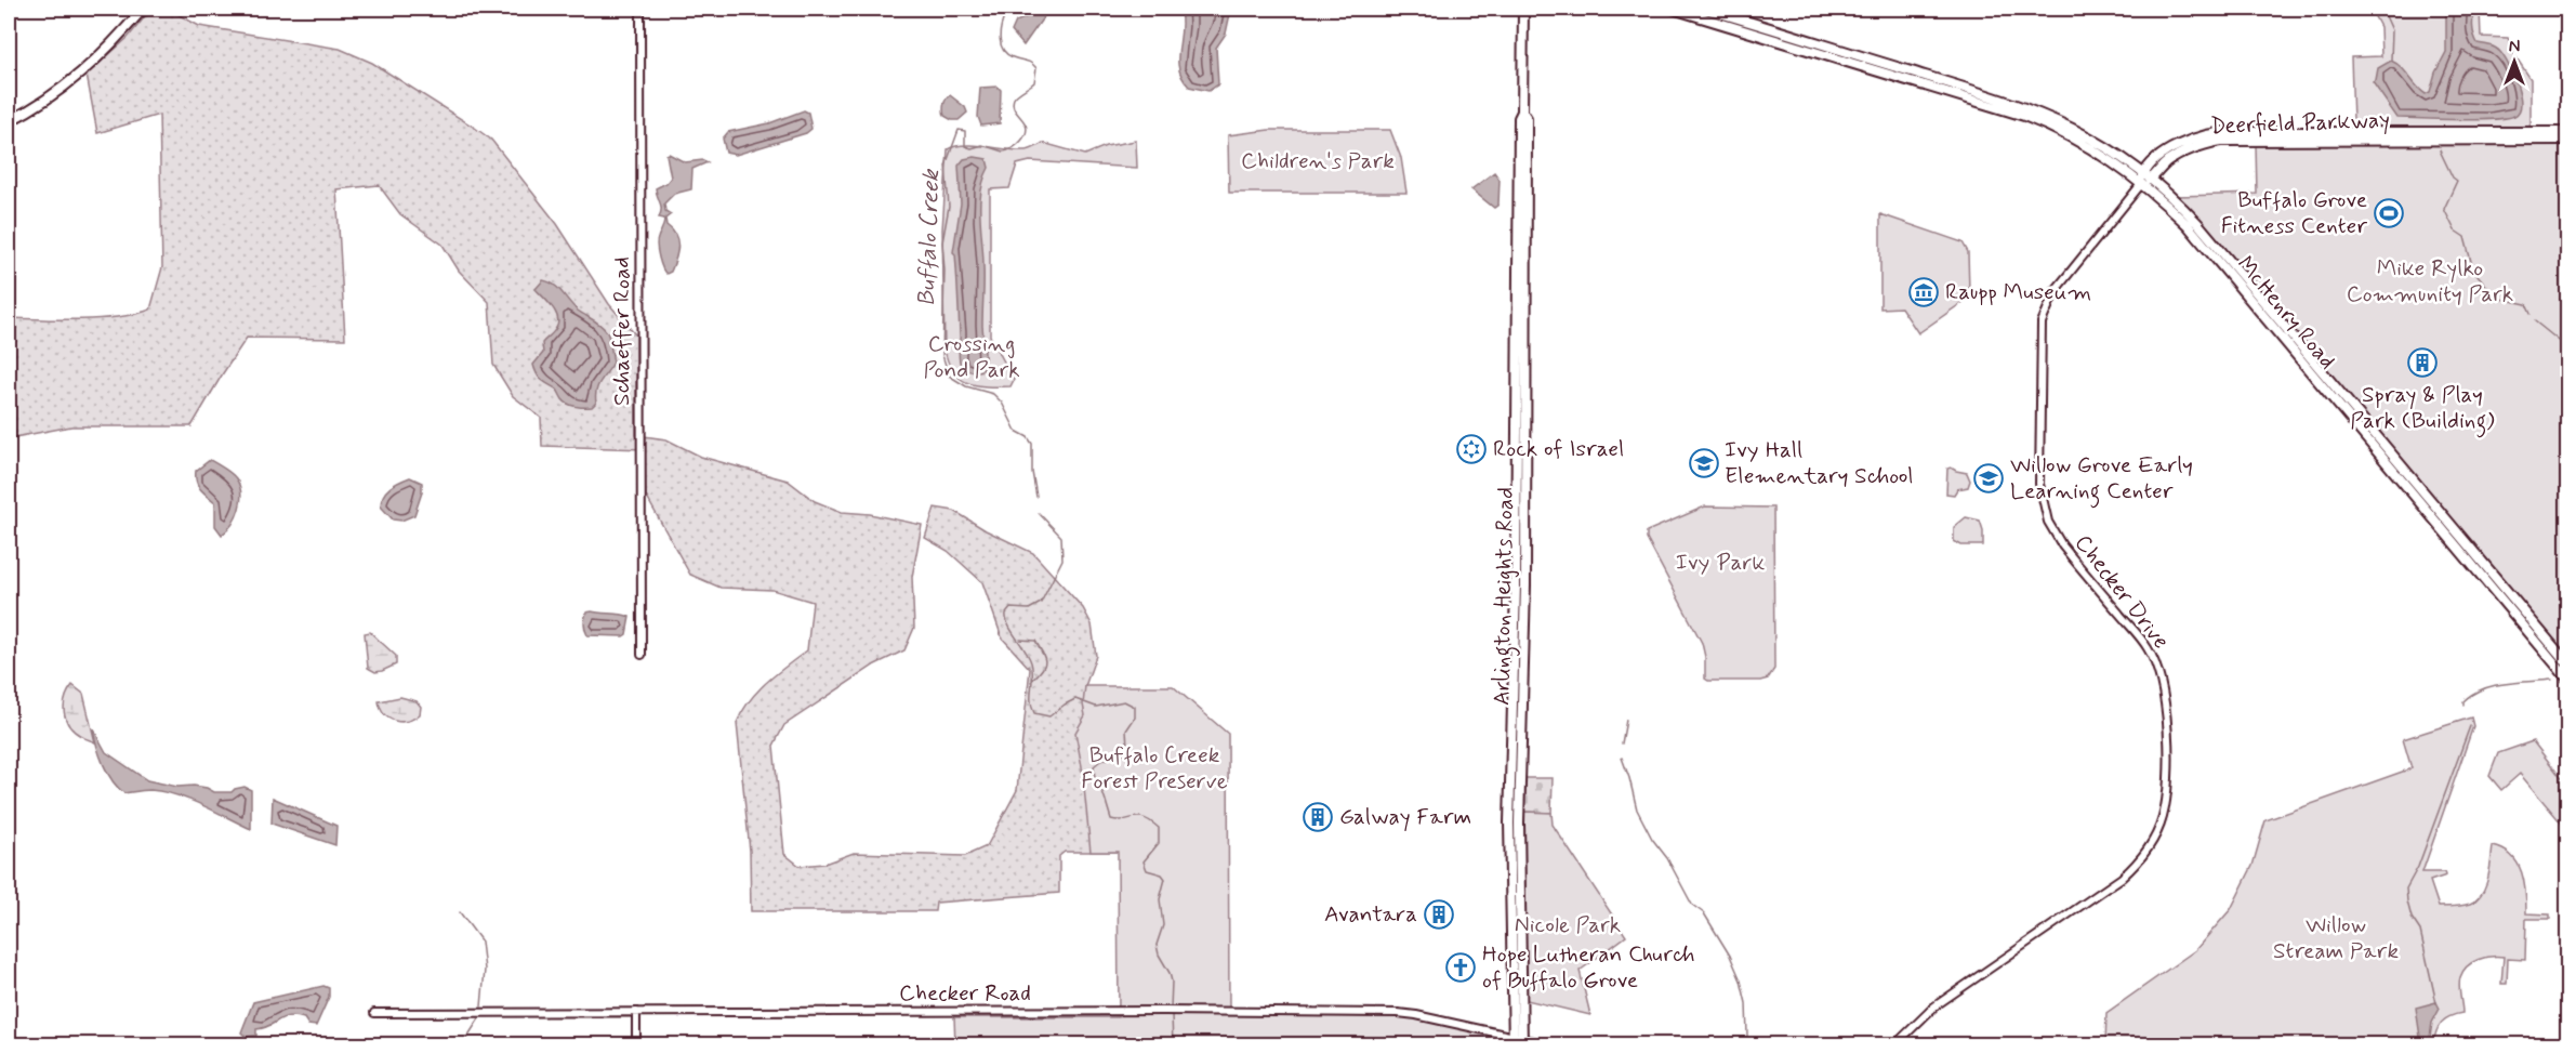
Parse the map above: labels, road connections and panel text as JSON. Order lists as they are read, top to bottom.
{
  "streets": {
    "main road": ["Deerfield Parkway", "McHenry Road", "Arlington Heights Road"],
    "street": ["Schaeffer Road", "Checker Drive", "Checker Road"]
  },
  "crossings": [
    ["Deerfield Parkway", "McHenry Road"],
    ["Deerfield Parkway", "Checker Drive"],
    ["McHenry Road", "Checker Drive"],
    ["Arlington Heights Road", "Checker Road"]
  ],
  "water": ["Buffalo Creek"],
  "parks": [
    "Children's Park",
    "Mike Rylko Community Park",
    "Crossing Pond Park",
    "Ivy Park",
    "Buffalo Creek Forest Preserve",
    "Nicole Park",
    "Willow Stream Park"
  ],
  "places": {
    "sports": ["Buffalo Grove Fitness Center"],
    "museum": ["Raupp Museum"],
    "building": ["Spray & Play Park (Building)", "Galway Farm", "Avantara"],
    "synagogue": ["Rock of Israel"],
    "school or university": ["Ivy Hall Elementary School", "Willow Grove Early Learning Center"],
    "church": ["Hope Lutheran Church of Buffalo Grove"]
  },
  "north": "top"
}
